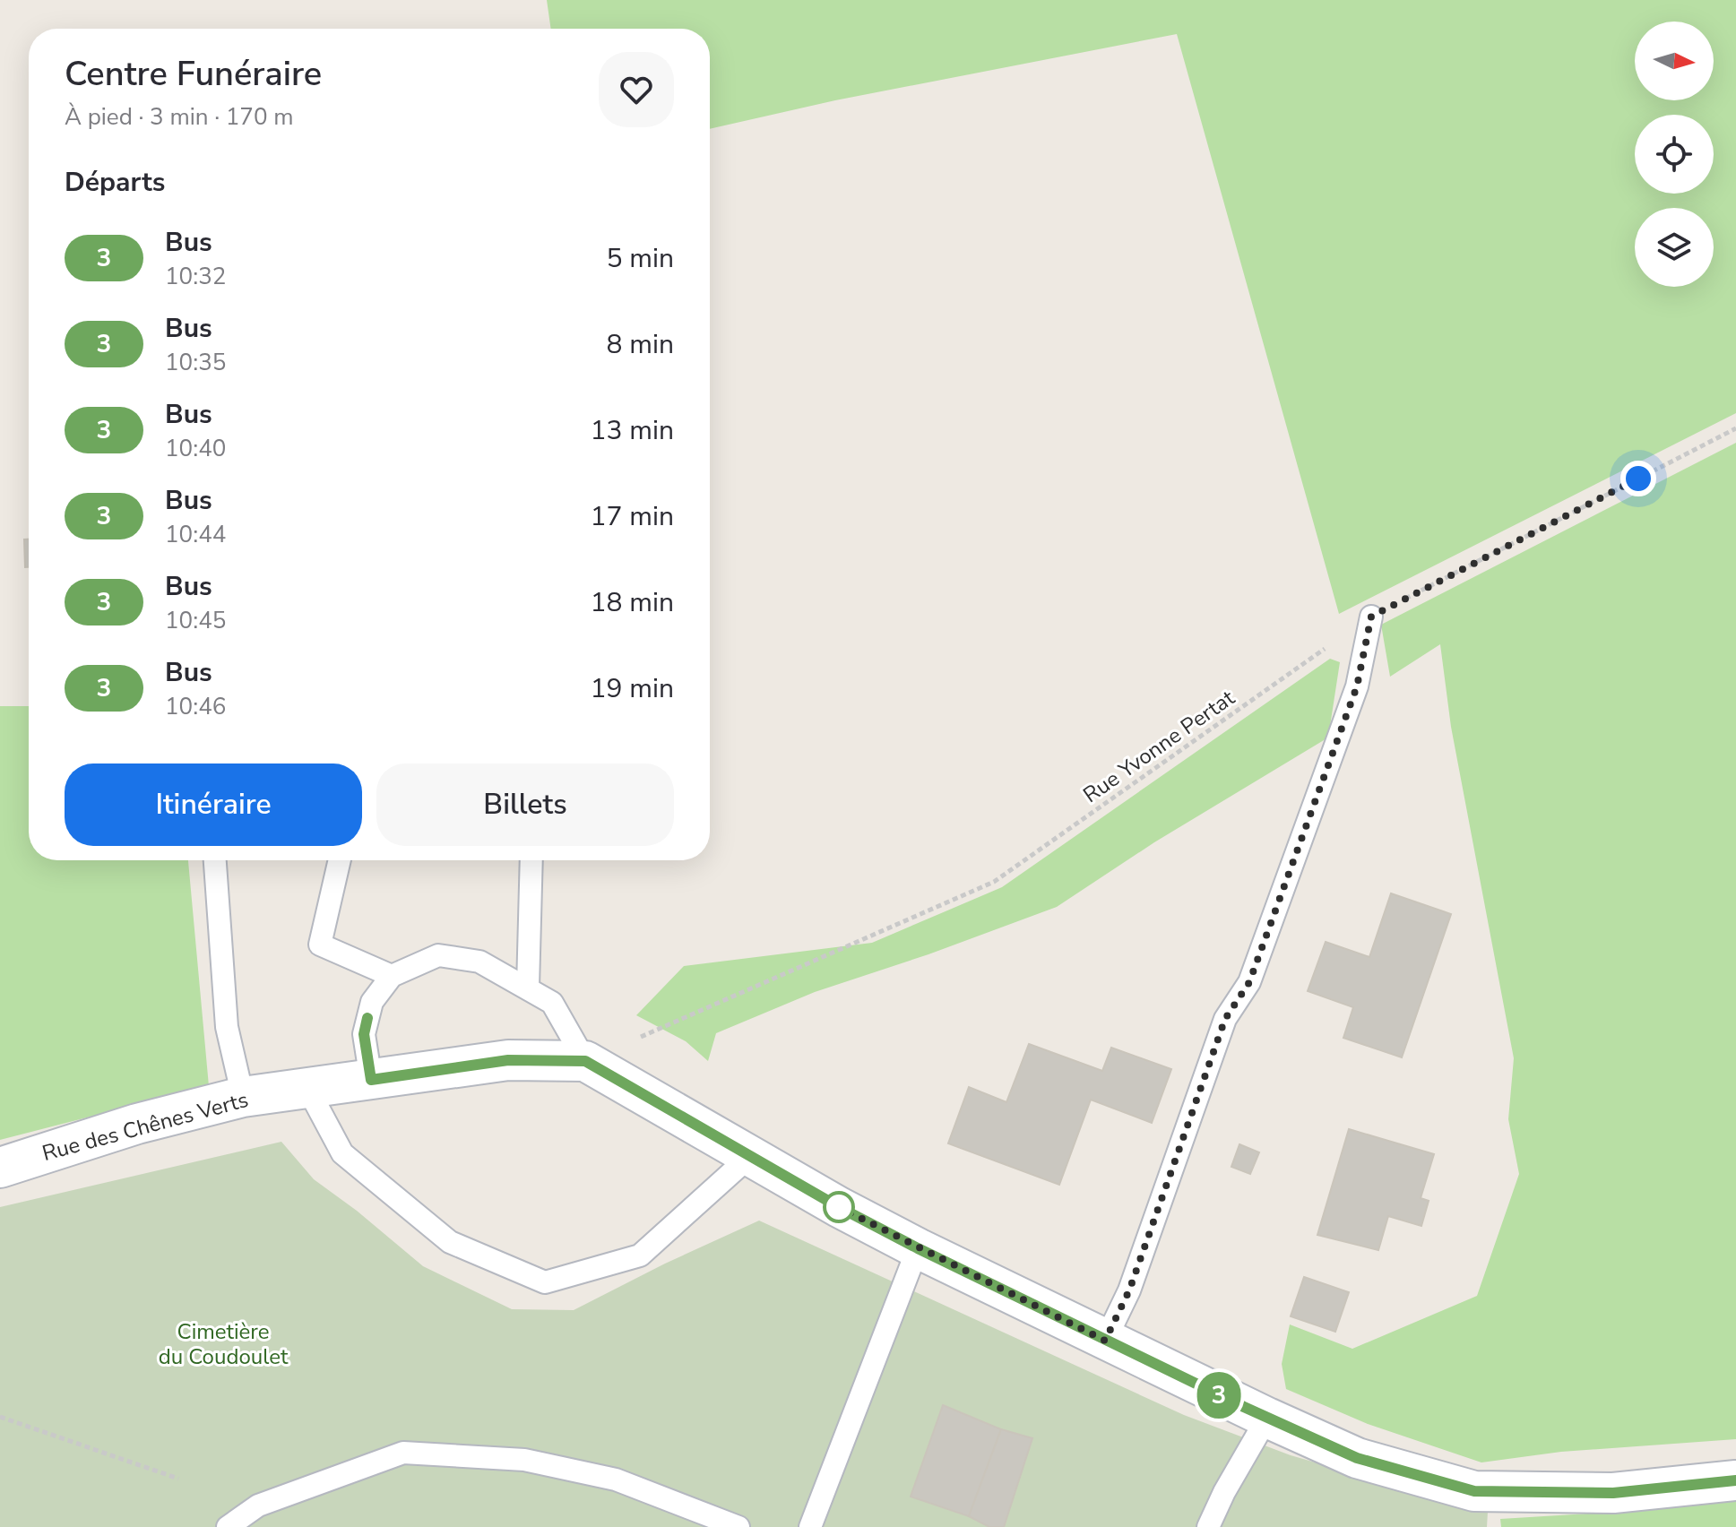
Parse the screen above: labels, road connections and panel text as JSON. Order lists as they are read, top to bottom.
{
  "streets": {
    "street": ["Rue des Chênes Verts"],
    "path": ["Rue Yvonne Pertat"]
  },
  "crossings": [
    ["Rue Yvonne Pertat", "Rue des Chênes Verts"]
  ],
  "parks": ["Cimetière du Coudoulet"],
  "lines": ["bus line 3"],
  "north": "right",
  "page": {
    "on_map": "3",
    "heading": [
      ["Centre Funéraire", "À pied · 3 min · 170 m"],
      "Départs"
    ],
    "list": [
      {
        "mark": "3",
        "name": "Bus",
        "note": "10:32",
        "value": "5 min"
      },
      {
        "mark": "3",
        "name": "Bus",
        "note": "10:35",
        "value": "8 min"
      },
      {
        "mark": "3",
        "name": "Bus",
        "note": "10:40",
        "value": "13 min"
      },
      {
        "mark": "3",
        "name": "Bus",
        "note": "10:44",
        "value": "17 min"
      },
      {
        "mark": "3",
        "name": "Bus",
        "note": "10:45",
        "value": "18 min"
      },
      {
        "mark": "3",
        "name": "Bus",
        "note": "10:46",
        "value": "19 min"
      }
    ],
    "buttons": ["Itinéraire", "Billets"]
  }
}
